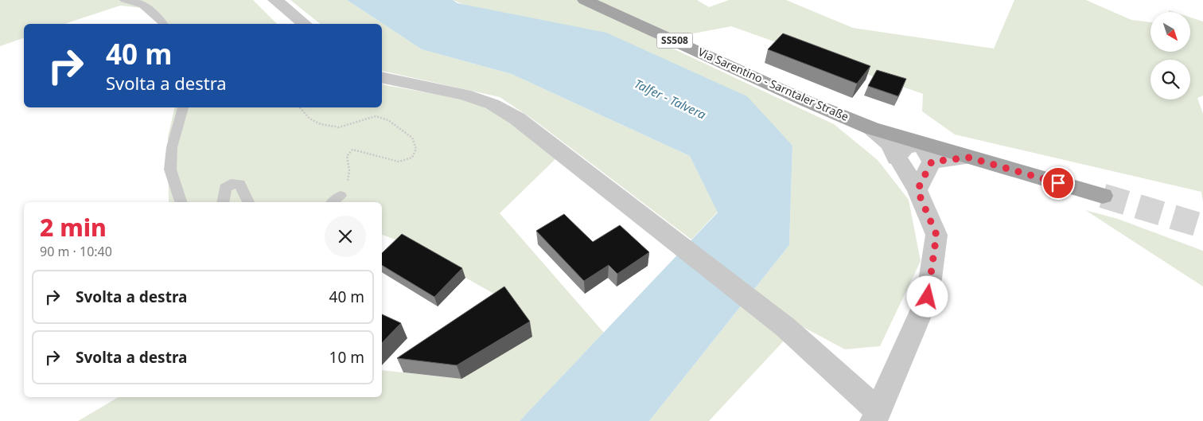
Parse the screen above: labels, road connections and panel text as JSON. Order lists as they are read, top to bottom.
{
  "streets": {
    "main road": ["SS508", "Via Sarentino - Sarntaler Straße"]
  },
  "crossings": [
    ["SS508", "Via Sarentino - Sarntaler Straße"]
  ],
  "water": ["Talfer - Talvera"],
  "north": "bottom right",
  "page": {
    "turn": ["40 m", "Svolta a destra"],
    "heading": ["2 min", "90 m · 10:40"],
    "list": [
      {
        "name": "Svolta a destra",
        "value": "40 m"
      },
      {
        "name": "Svolta a destra",
        "value": "10 m"
      }
    ]
  }
}
